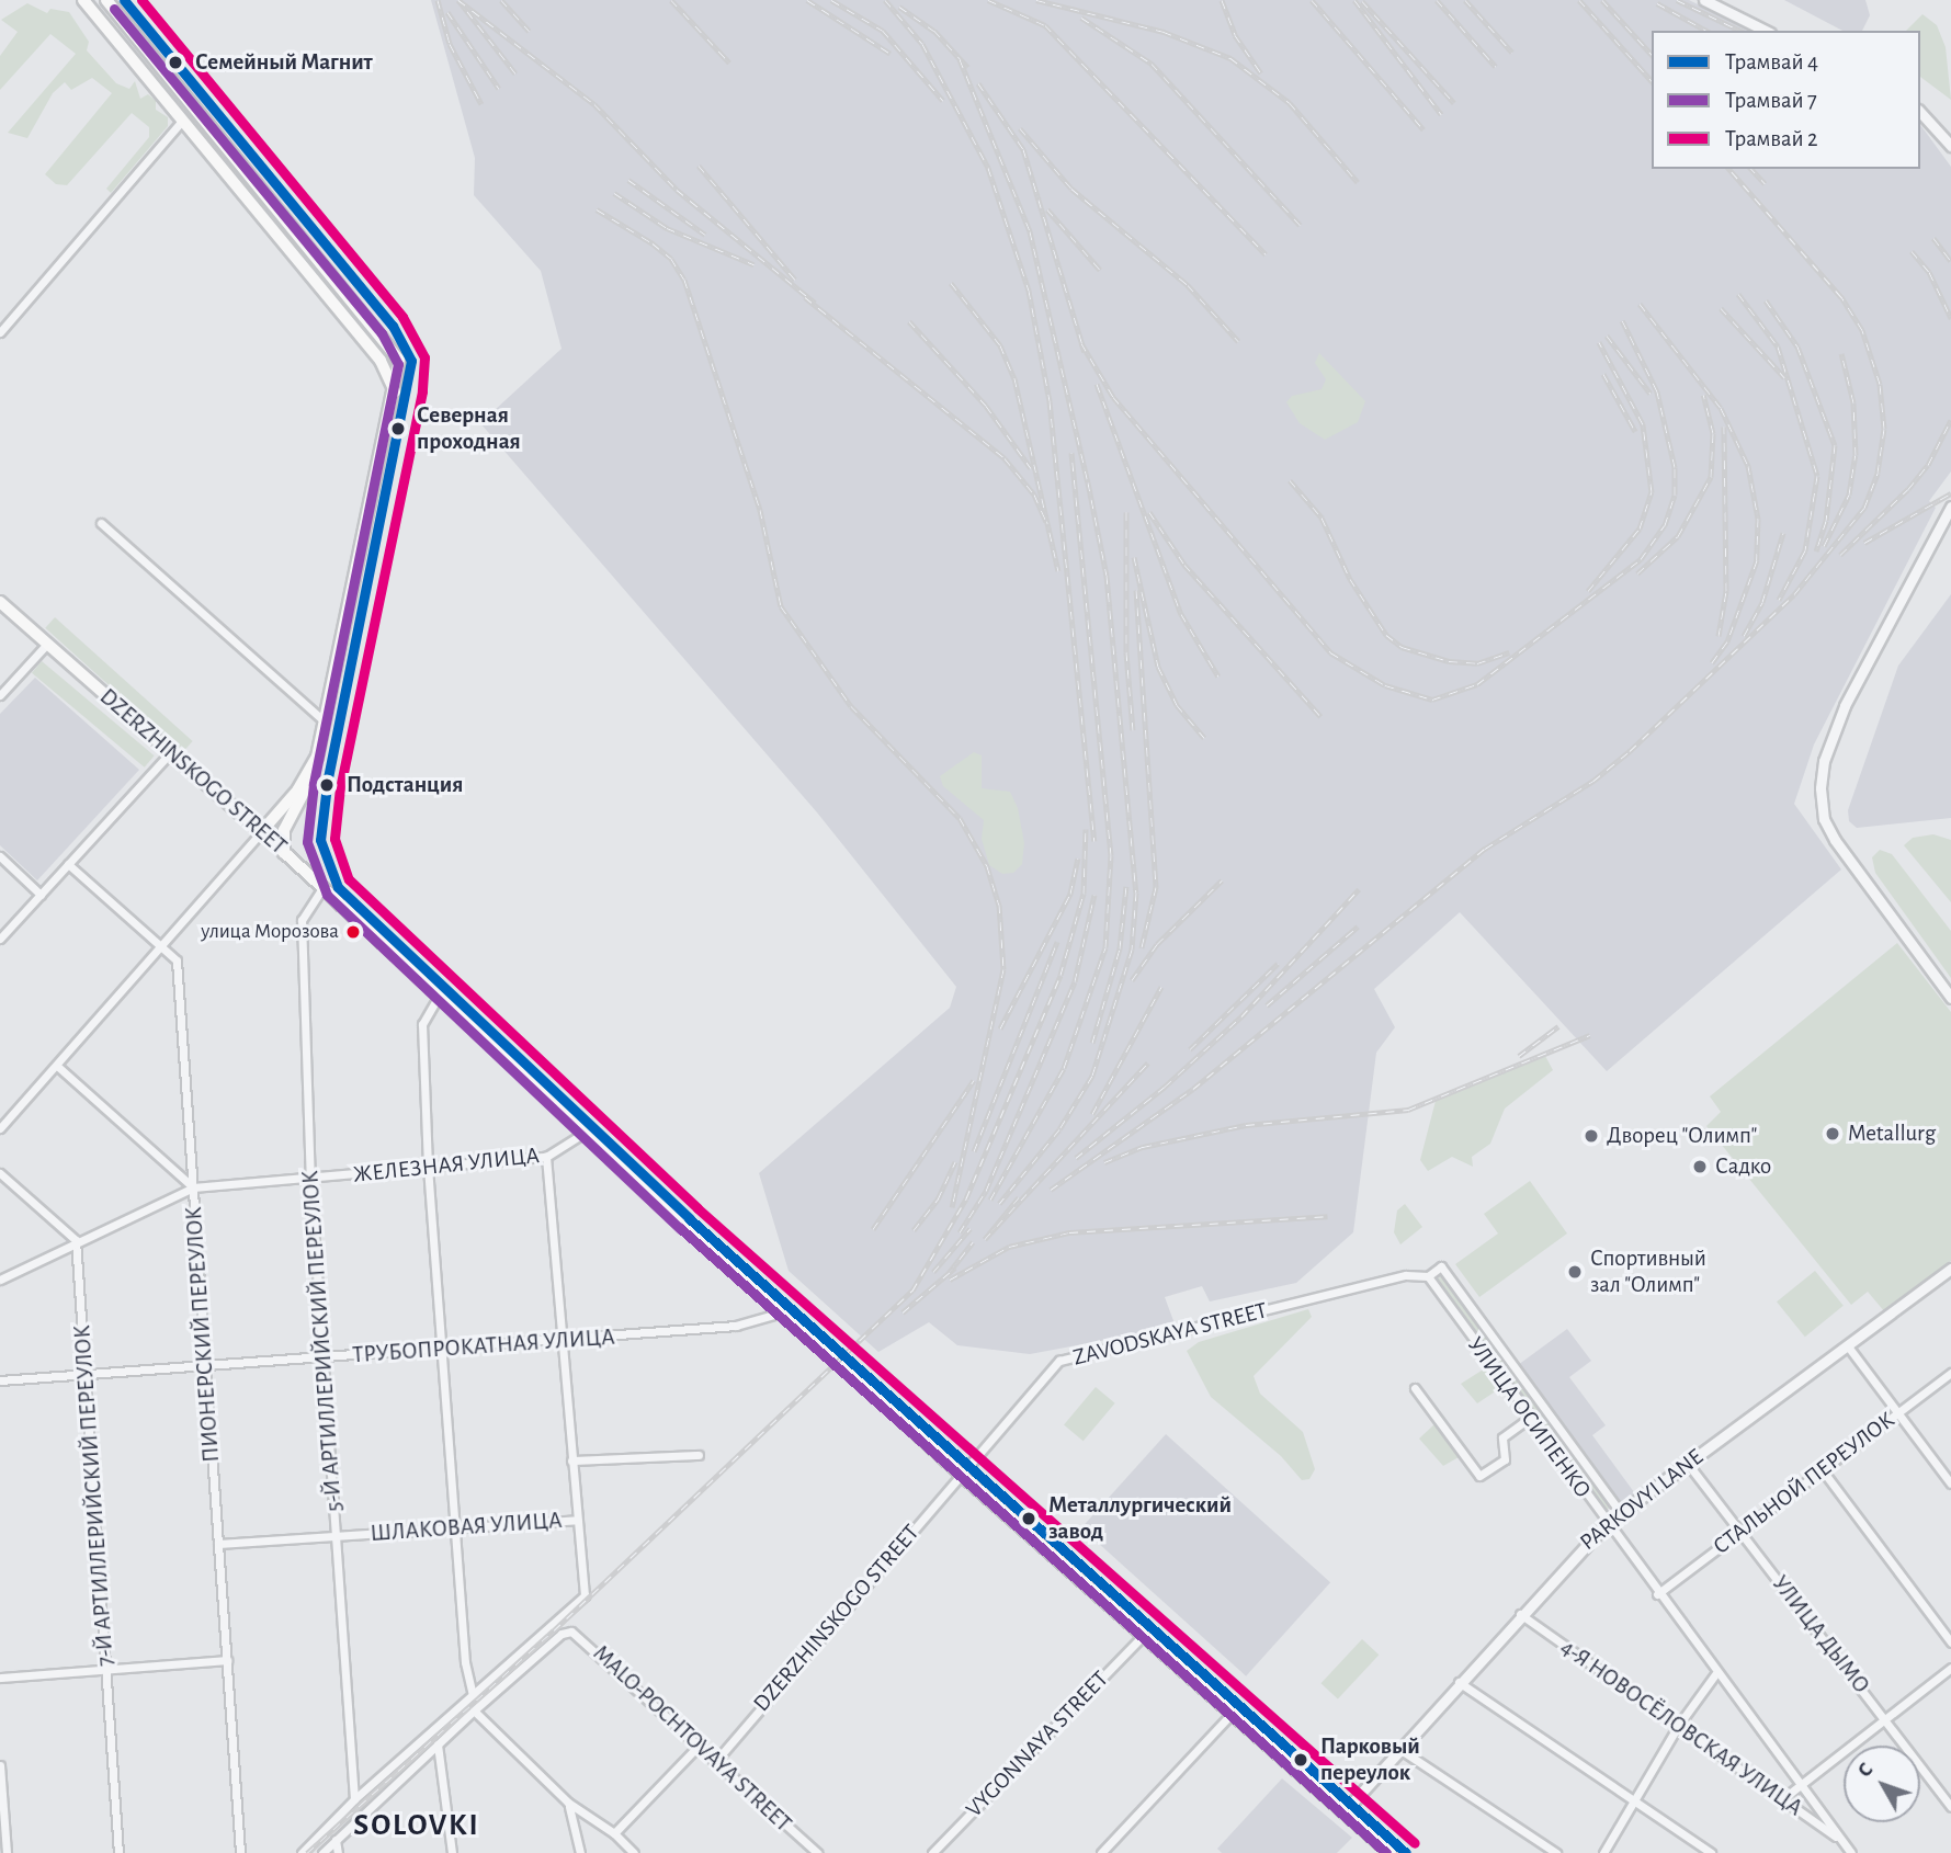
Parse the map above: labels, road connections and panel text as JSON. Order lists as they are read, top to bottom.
{
  "streets": {
    "main road": ["DZERZHINSKOGO STREET"],
    "street": [
      "ЖЕЛЕЗНАЯ УЛИЦА",
      "ПИОНЕРСКИЙ ПЕРЕУЛОК",
      "ZAVODSKAYA STREET",
      "5-Й АРТИЛЛЕРИЙСКИЙ ПЕРЕУЛОК",
      "ТРУБОПРОКАТНАЯ УЛИЦА",
      "УЛИЦА ОСИПЕНКО",
      "СТАЛЬНОЙ ПЕРЕУЛОК",
      "7-Й АРТИЛЛЕРИЙСКИЙ ПЕРЕУЛОК",
      "PARKOVYI LANE",
      "ШЛАКОВАЯ УЛИЦА",
      "УЛИЦА ДЫМО",
      "4-Я НОВОСЁЛОВСКАЯ УЛИЦА",
      "MALO-POCHTOVAYA STREET",
      "VYGONNAYA STREET"
    ]
  },
  "crossings": [
    ["DZERZHINSKOGO STREET", "ЖЕЛЕЗНАЯ УЛИЦА"],
    ["DZERZHINSKOGO STREET", "ZAVODSKAYA STREET"],
    ["DZERZHINSKOGO STREET", "5-Й АРТИЛЛЕРИЙСКИЙ ПЕРЕУЛОК"],
    ["DZERZHINSKOGO STREET", "ТРУБОПРОКАТНАЯ УЛИЦА"],
    ["DZERZHINSKOGO STREET", "PARKOVYI LANE"],
    ["DZERZHINSKOGO STREET", "MALO-POCHTOVAYA STREET"],
    ["DZERZHINSKOGO STREET", "VYGONNAYA STREET"],
    ["ЖЕЛЕЗНАЯ УЛИЦА", "ПИОНЕРСКИЙ ПЕРЕУЛОК"],
    ["ЖЕЛЕЗНАЯ УЛИЦА", "5-Й АРТИЛЛЕРИЙСКИЙ ПЕРЕУЛОК"],
    ["ЖЕЛЕЗНАЯ УЛИЦА", "7-Й АРТИЛЛЕРИЙСКИЙ ПЕРЕУЛОК"],
    ["ПИОНЕРСКИЙ ПЕРЕУЛОК", "ТРУБОПРОКАТНАЯ УЛИЦА"],
    ["ПИОНЕРСКИЙ ПЕРЕУЛОК", "ШЛАКОВАЯ УЛИЦА"],
    ["ZAVODSKAYA STREET", "УЛИЦА ОСИПЕНКО"],
    ["5-Й АРТИЛЛЕРИЙСКИЙ ПЕРЕУЛОК", "ТРУБОПРОКАТНАЯ УЛИЦА"],
    ["5-Й АРТИЛЛЕРИЙСКИЙ ПЕРЕУЛОК", "ШЛАКОВАЯ УЛИЦА"],
    ["ТРУБОПРОКАТНАЯ УЛИЦА", "7-Й АРТИЛЛЕРИЙСКИЙ ПЕРЕУЛОК"],
    ["УЛИЦА ОСИПЕНКО", "СТАЛЬНОЙ ПЕРЕУЛОК"],
    ["УЛИЦА ОСИПЕНКО", "PARKOVYI LANE"],
    ["УЛИЦА ОСИПЕНКО", "4-Я НОВОСЁЛОВСКАЯ УЛИЦА"],
    ["СТАЛЬНОЙ ПЕРЕУЛОК", "УЛИЦА ДЫМО"],
    ["PARKOVYI LANE", "УЛИЦА ДЫМО"],
    ["PARKOVYI LANE", "4-Я НОВОСЁЛОВСКАЯ УЛИЦА"]
  ],
  "districts": ["SOLOVKI"],
  "places": [
    "Семейный Магнит",
    "Северная проходная",
    "Подстанция",
    "улица Морозова",
    "Metallurg",
    "Дворец \"Олимп\"",
    "Садко",
    "Спортивный зал \"Олимп\"",
    "Металлургический завод",
    "Парковый переулок"
  ],
  "lines": ["tram line 4", "tram line 2", "tram line 7"],
  "legend": ["Трамвай 4", "Трамвай 7", "Трамвай 2"],
  "north": "top left"
}
